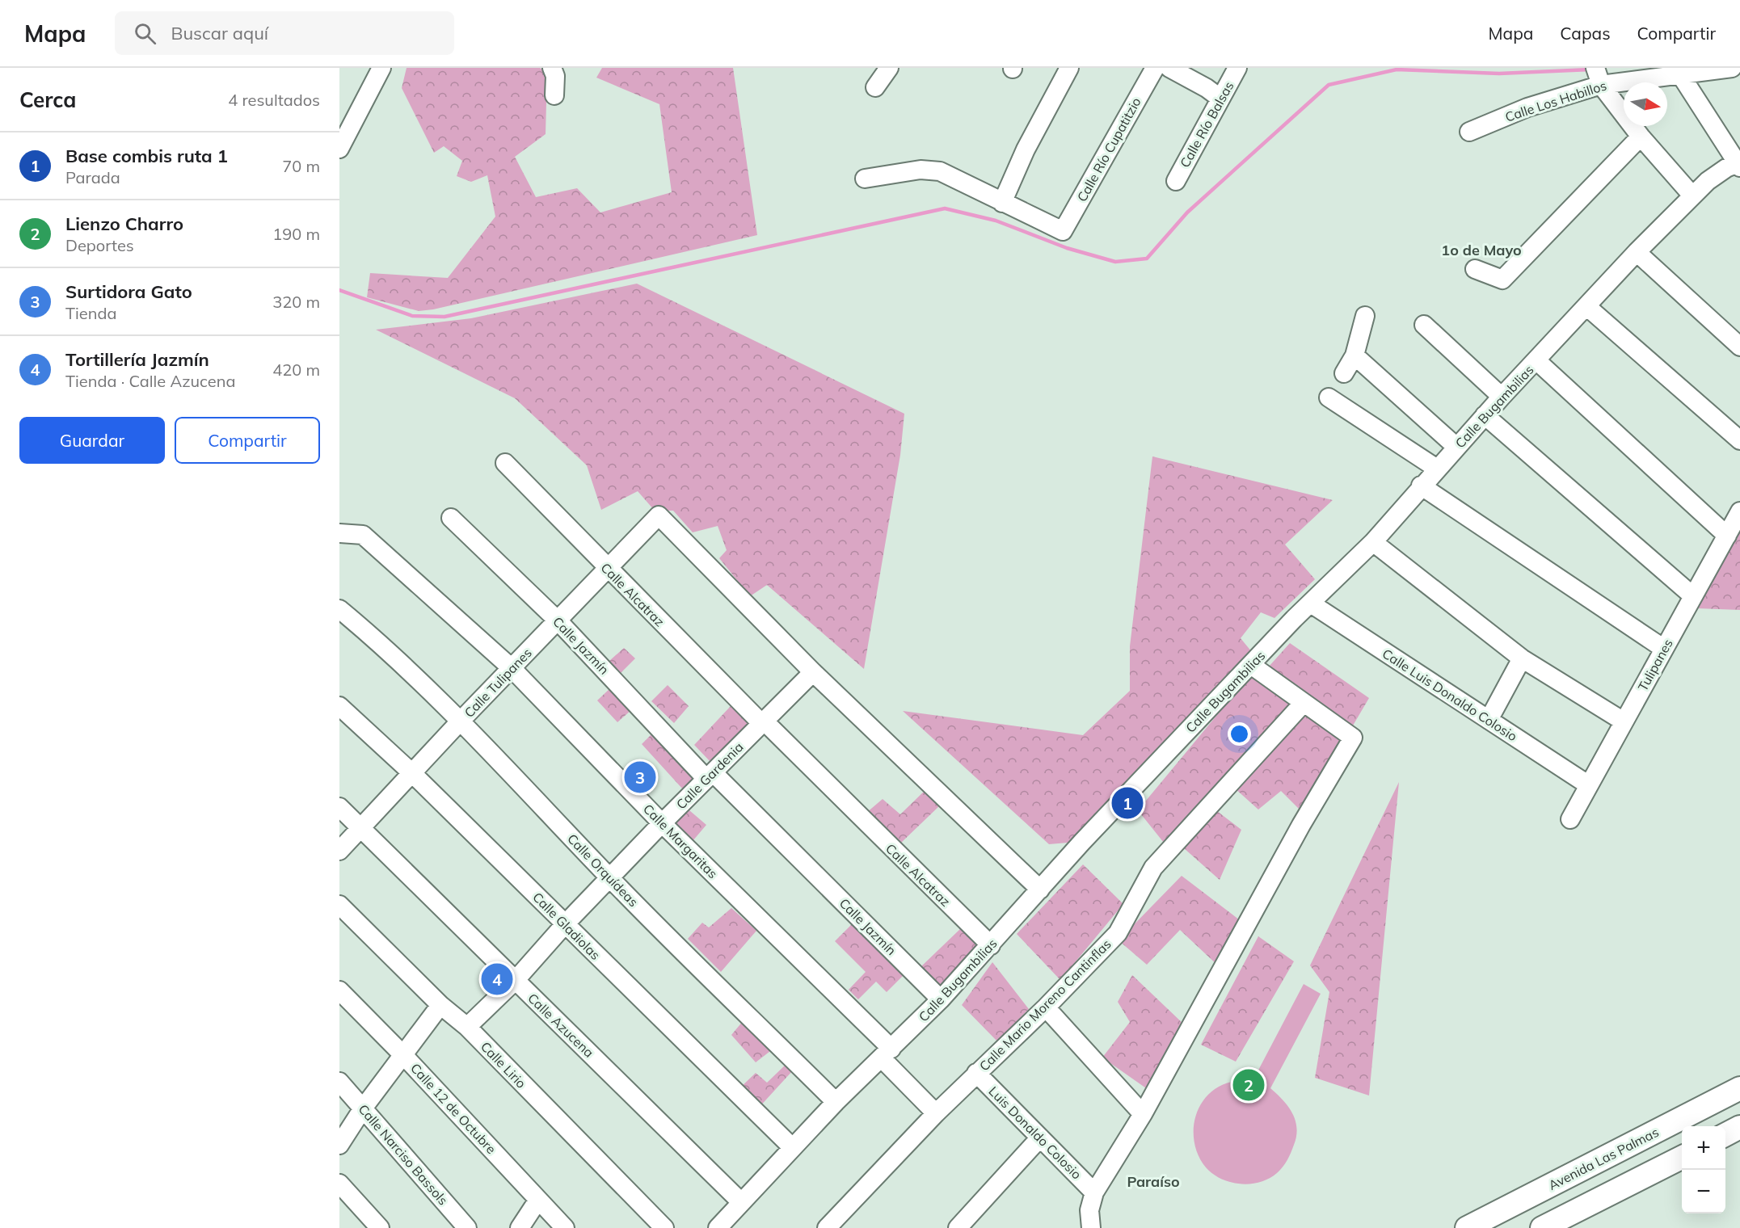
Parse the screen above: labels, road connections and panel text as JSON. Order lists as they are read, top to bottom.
{
  "streets": {
    "main road": ["Avenida Las Palmas"],
    "street": [
      "Calle Los Habillos",
      "Calle Río Balsas",
      "Calle Río Cupatitzio",
      "Calle Bugambilias",
      "Calle Alcatraz",
      "Calle Jazmín",
      "Tulipanes",
      "Calle Tulipanes",
      "Calle Luis Donaldo Colosio",
      "Calle Gardenia",
      "Calle Margaritas",
      "Calle Orquídeas",
      "Calle Gladiolas",
      "Calle Mario Moreno Cantinflas",
      "Calle Azucena",
      "Calle Lirio",
      "Calle 12 de Octubre",
      "Luis Donaldo Colosio",
      "Calle Narciso Bassols"
    ]
  },
  "crossings": [
    ["Calle Bugambilias", "Calle Alcatraz"],
    ["Calle Bugambilias", "Calle Jazmín"],
    ["Calle Bugambilias", "Calle Luis Donaldo Colosio"],
    ["Calle Bugambilias", "Calle Margaritas"],
    ["Calle Bugambilias", "Calle Orquídeas"],
    ["Calle Bugambilias", "Calle Gladiolas"],
    ["Calle Bugambilias", "Calle Azucena"],
    ["Calle Alcatraz", "Calle Tulipanes"],
    ["Calle Alcatraz", "Calle Gardenia"],
    ["Calle Jazmín", "Calle Tulipanes"],
    ["Calle Jazmín", "Calle Gardenia"],
    ["Tulipanes", "Calle Luis Donaldo Colosio"],
    ["Calle Tulipanes", "Calle Gardenia"],
    ["Calle Tulipanes", "Calle Margaritas"],
    ["Calle Tulipanes", "Calle Orquídeas"],
    ["Calle Tulipanes", "Calle Gladiolas"],
    ["Calle Tulipanes", "Calle Azucena"],
    ["Calle Gardenia", "Calle Margaritas"],
    ["Calle Gardenia", "Calle Orquídeas"],
    ["Calle Gardenia", "Calle Gladiolas"],
    ["Calle Gardenia", "Calle Azucena"],
    ["Calle Gardenia", "Calle Lirio"],
    ["Calle Margaritas", "Calle Mario Moreno Cantinflas"],
    ["Calle Mario Moreno Cantinflas", "Luis Donaldo Colosio"]
  ],
  "districts": ["1o de Mayo", "Paraíso"],
  "north": "right",
  "page": {
    "header": "Mapa",
    "search": "Buscar aquí",
    "nav": ["Mapa", "Capas", "Compartir"],
    "heading": ["Cerca", "4 resultados"],
    "list": [
      {
        "mark": "1",
        "name": "Base combis ruta 1",
        "note": "Parada",
        "value": "70 m"
      },
      {
        "mark": "2",
        "name": "Lienzo Charro",
        "note": "Deportes",
        "value": "190 m"
      },
      {
        "mark": "3",
        "name": "Surtidora Gato",
        "note": "Tienda",
        "value": "320 m"
      },
      {
        "mark": "4",
        "name": "Tortillería Jazmín",
        "note": "Tienda · Calle Azucena",
        "value": "420 m"
      }
    ],
    "buttons": ["Guardar", "Compartir"],
    "pins": [
      "3",
      "1",
      "4",
      "2"
    ],
    "map_buttons": ["+", "−"]
  }
}
